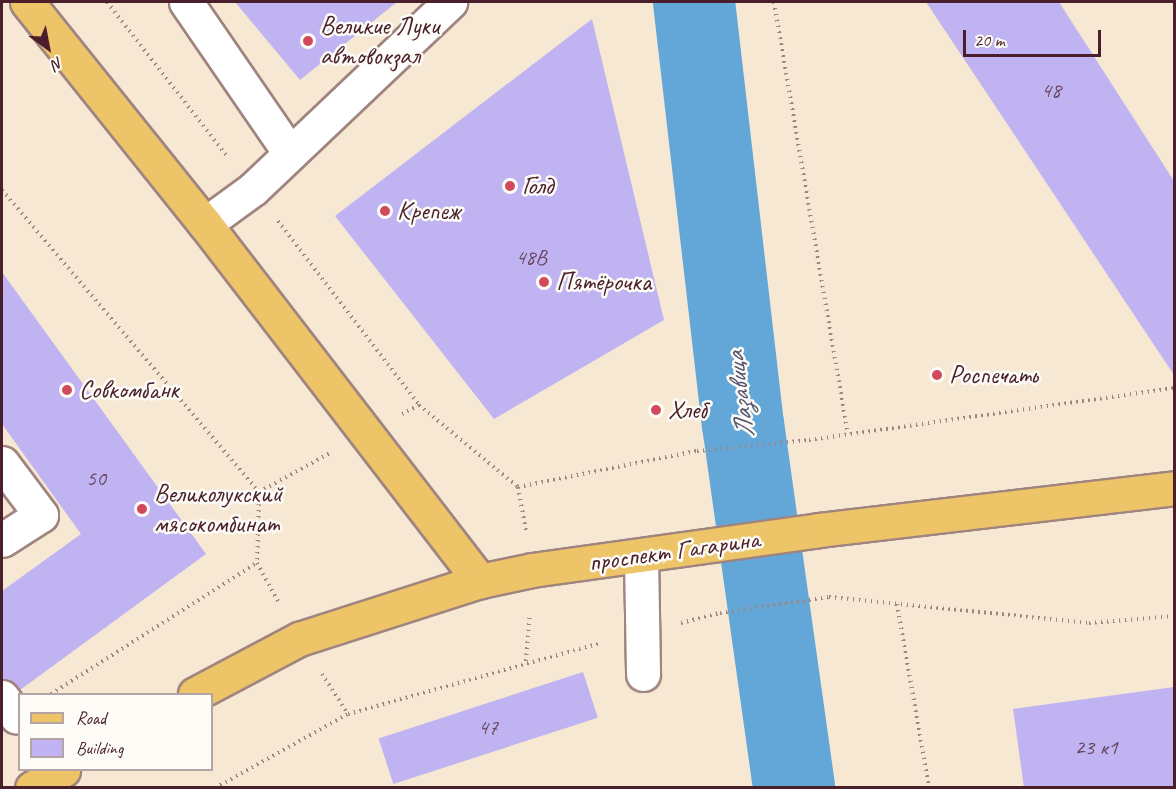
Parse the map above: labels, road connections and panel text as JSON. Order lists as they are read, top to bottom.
{
  "streets": {
    "main road": ["проспект Гагарина"]
  },
  "water": ["Лазавица"],
  "places": [
    "Великие Луки автовокзал",
    "Голд",
    "Крепеж",
    "Пятёрочка",
    "Роспечать",
    "Совкомбанк",
    "Хлеб",
    "Великолукский мясокомбинат"
  ],
  "house_numbers": [
    "48",
    "48В",
    "50",
    "47",
    "23 к1"
  ],
  "legend": ["Road", "Building"],
  "scale_bar": "20 m",
  "north": "bottom right"
}
